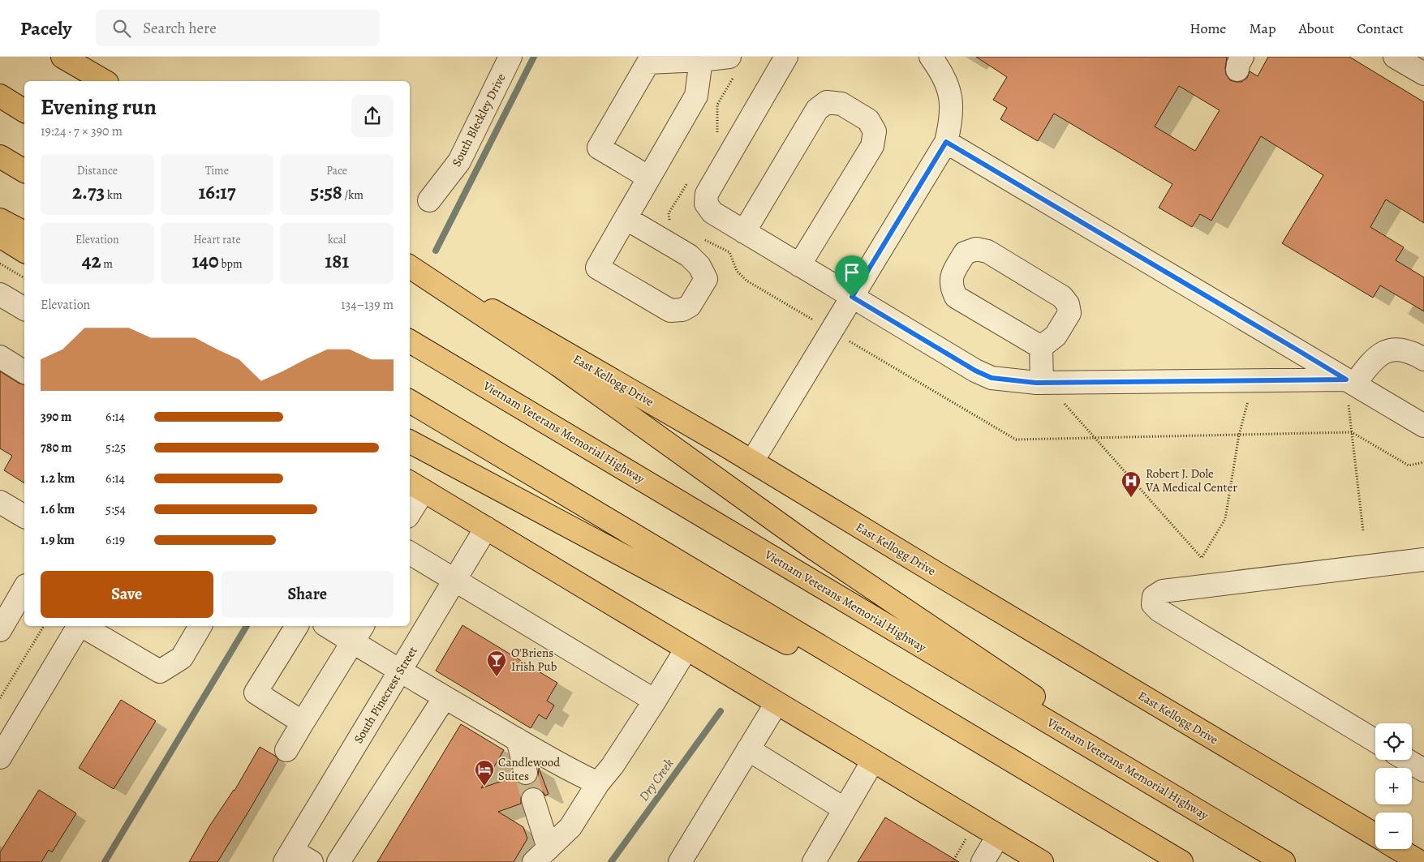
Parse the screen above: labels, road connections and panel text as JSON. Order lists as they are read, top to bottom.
{
  "streets": {
    "main road": ["East Kellogg Drive", "Vietnam Veterans Memorial Highway"],
    "street": ["South Bleckley Drive", "South Pinecrest Street"]
  },
  "water": ["Dry Creek"],
  "places": {
    "hospital": ["Robert J. Dole VA Medical Center"],
    "bar": ["O'Briens Irish Pub"],
    "hotel": ["Candlewood Suites"]
  },
  "page": {
    "header": "Pacely",
    "search": "Search here",
    "nav": [
      "Home",
      "Map",
      "About",
      "Contact"
    ],
    "heading": ["Evening run", "19:24 · 7 × 390 m"],
    "stats": [
      ["Distance", "2.73 km"],
      ["Time", "16:17"],
      ["Pace", "5:58 /km"],
      ["Elevation", "42 m"],
      ["Heart rate", "140 bpm"],
      ["kcal", "181"]
    ],
    "chart": ["Elevation", "134–139 m"],
    "list": [
      {
        "name": "390 m",
        "note": "6:14"
      },
      {
        "name": "780 m",
        "note": "5:25"
      },
      {
        "name": "1.2 km",
        "note": "6:14"
      },
      {
        "name": "1.6 km",
        "note": "5:54"
      },
      {
        "name": "1.9 km",
        "note": "6:19"
      }
    ],
    "buttons": ["Save", "Share"],
    "map_buttons": ["+", "−"]
  }
}
